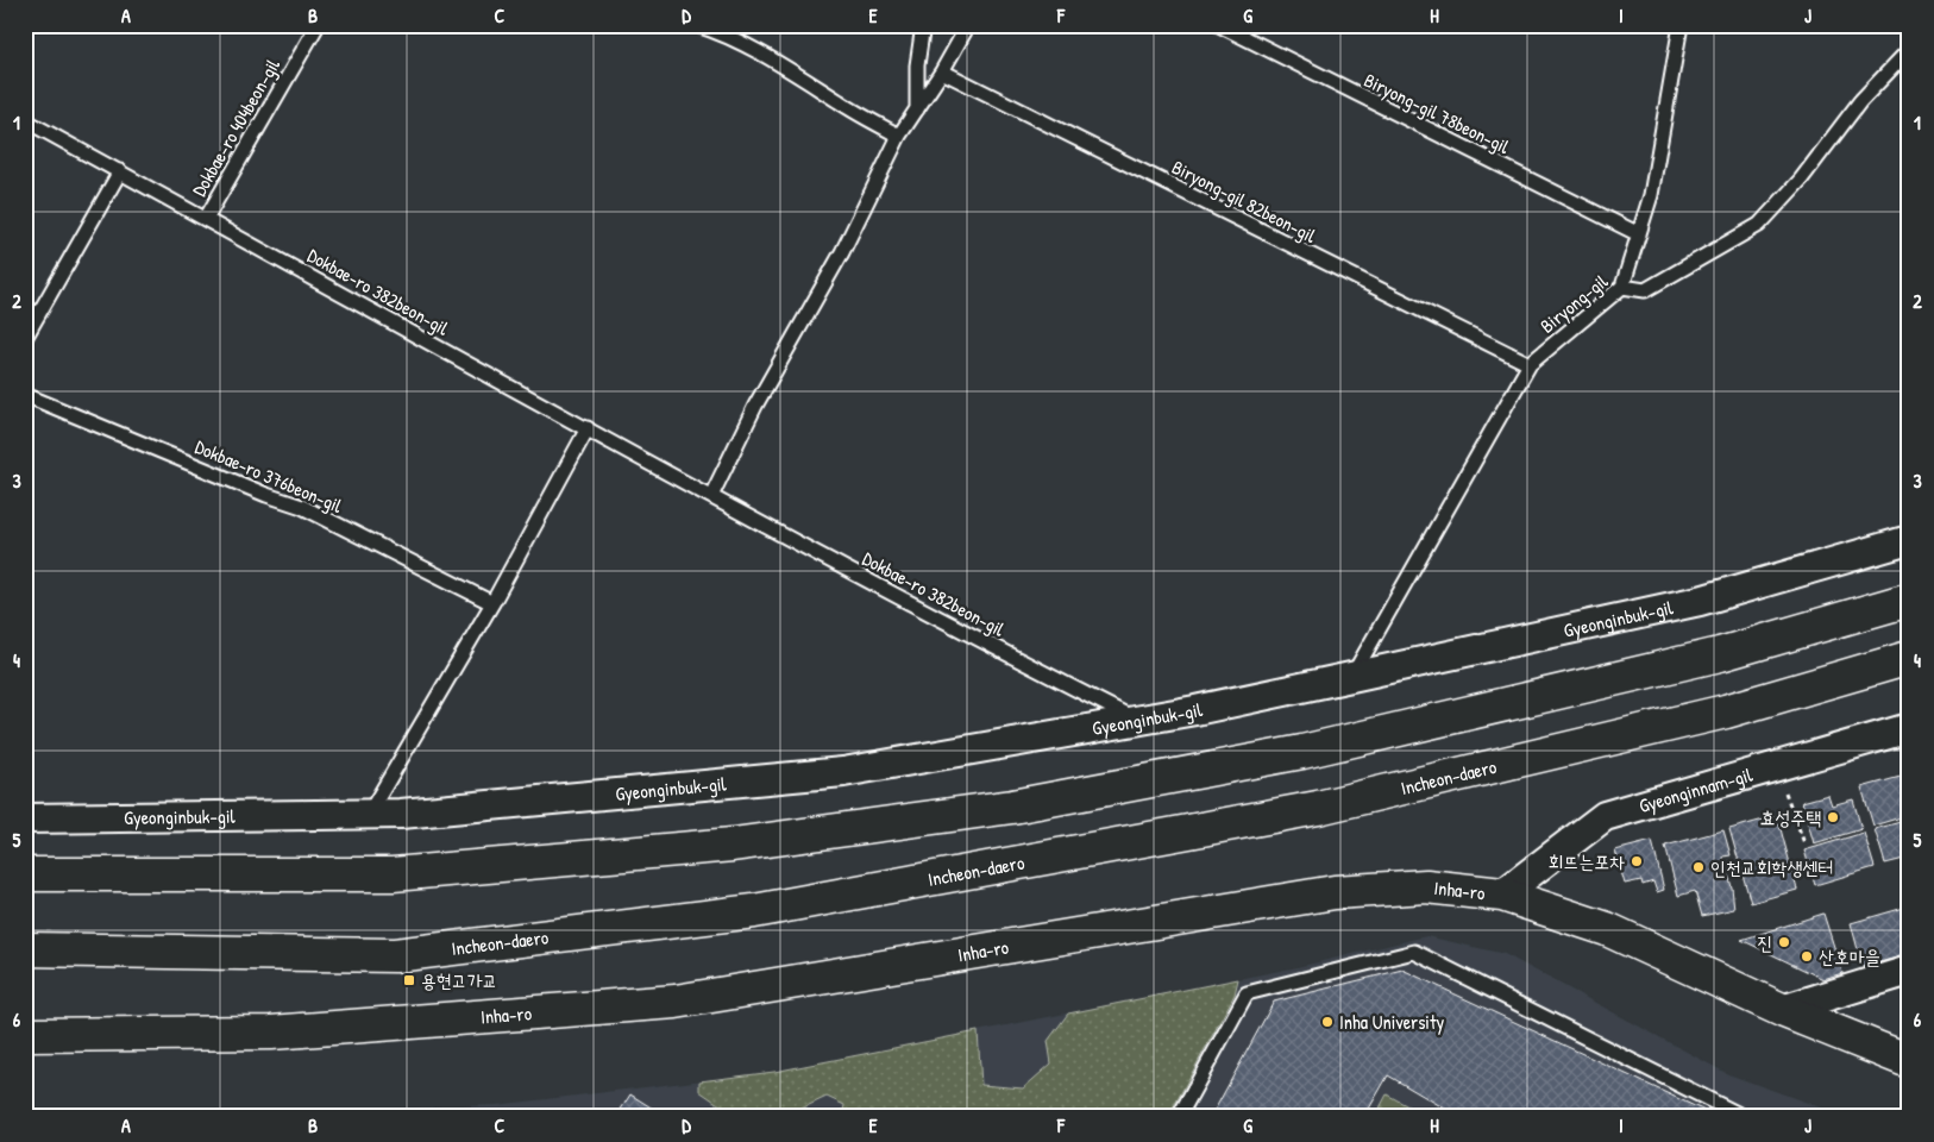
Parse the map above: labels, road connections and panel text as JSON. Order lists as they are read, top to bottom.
{
  "streets": {
    "main road": ["Incheon-daero", "Inha-ro"],
    "street": ["Gyeonginbuk-gil", "Gyeonginnam-gil"],
    "lane": [
      "Biryong-gil 78beon-gil",
      "Dokbae-ro 404beon-gil",
      "Biryong-gil 82beon-gil",
      "Dokbae-ro 382beon-gil",
      "Biryong-gil",
      "Dokbae-ro 376beon-gil"
    ]
  },
  "crossings": [
    ["Dokbae-ro 404beon-gil", "Dokbae-ro 382beon-gil"],
    ["Biryong-gil 82beon-gil", "Biryong-gil"],
    ["Dokbae-ro 382beon-gil", "Gyeonginbuk-gil"],
    ["Biryong-gil", "Gyeonginbuk-gil"],
    ["Gyeonginnam-gil", "Inha-ro"]
  ],
  "places": {
    "other": [
      "효성주택",
      "회뜨는포차",
      "인천교회학생센터",
      "진",
      "산호마을",
      "Inha University"
    ],
    "transit": ["용현고가교"]
  },
  "grid": {
    "columns": [
      "A",
      "B",
      "C",
      "D",
      "E",
      "F",
      "G",
      "H",
      "I",
      "J"
    ],
    "rows": [
      "1",
      "2",
      "3",
      "4",
      "5",
      "6"
    ]
  }
}
